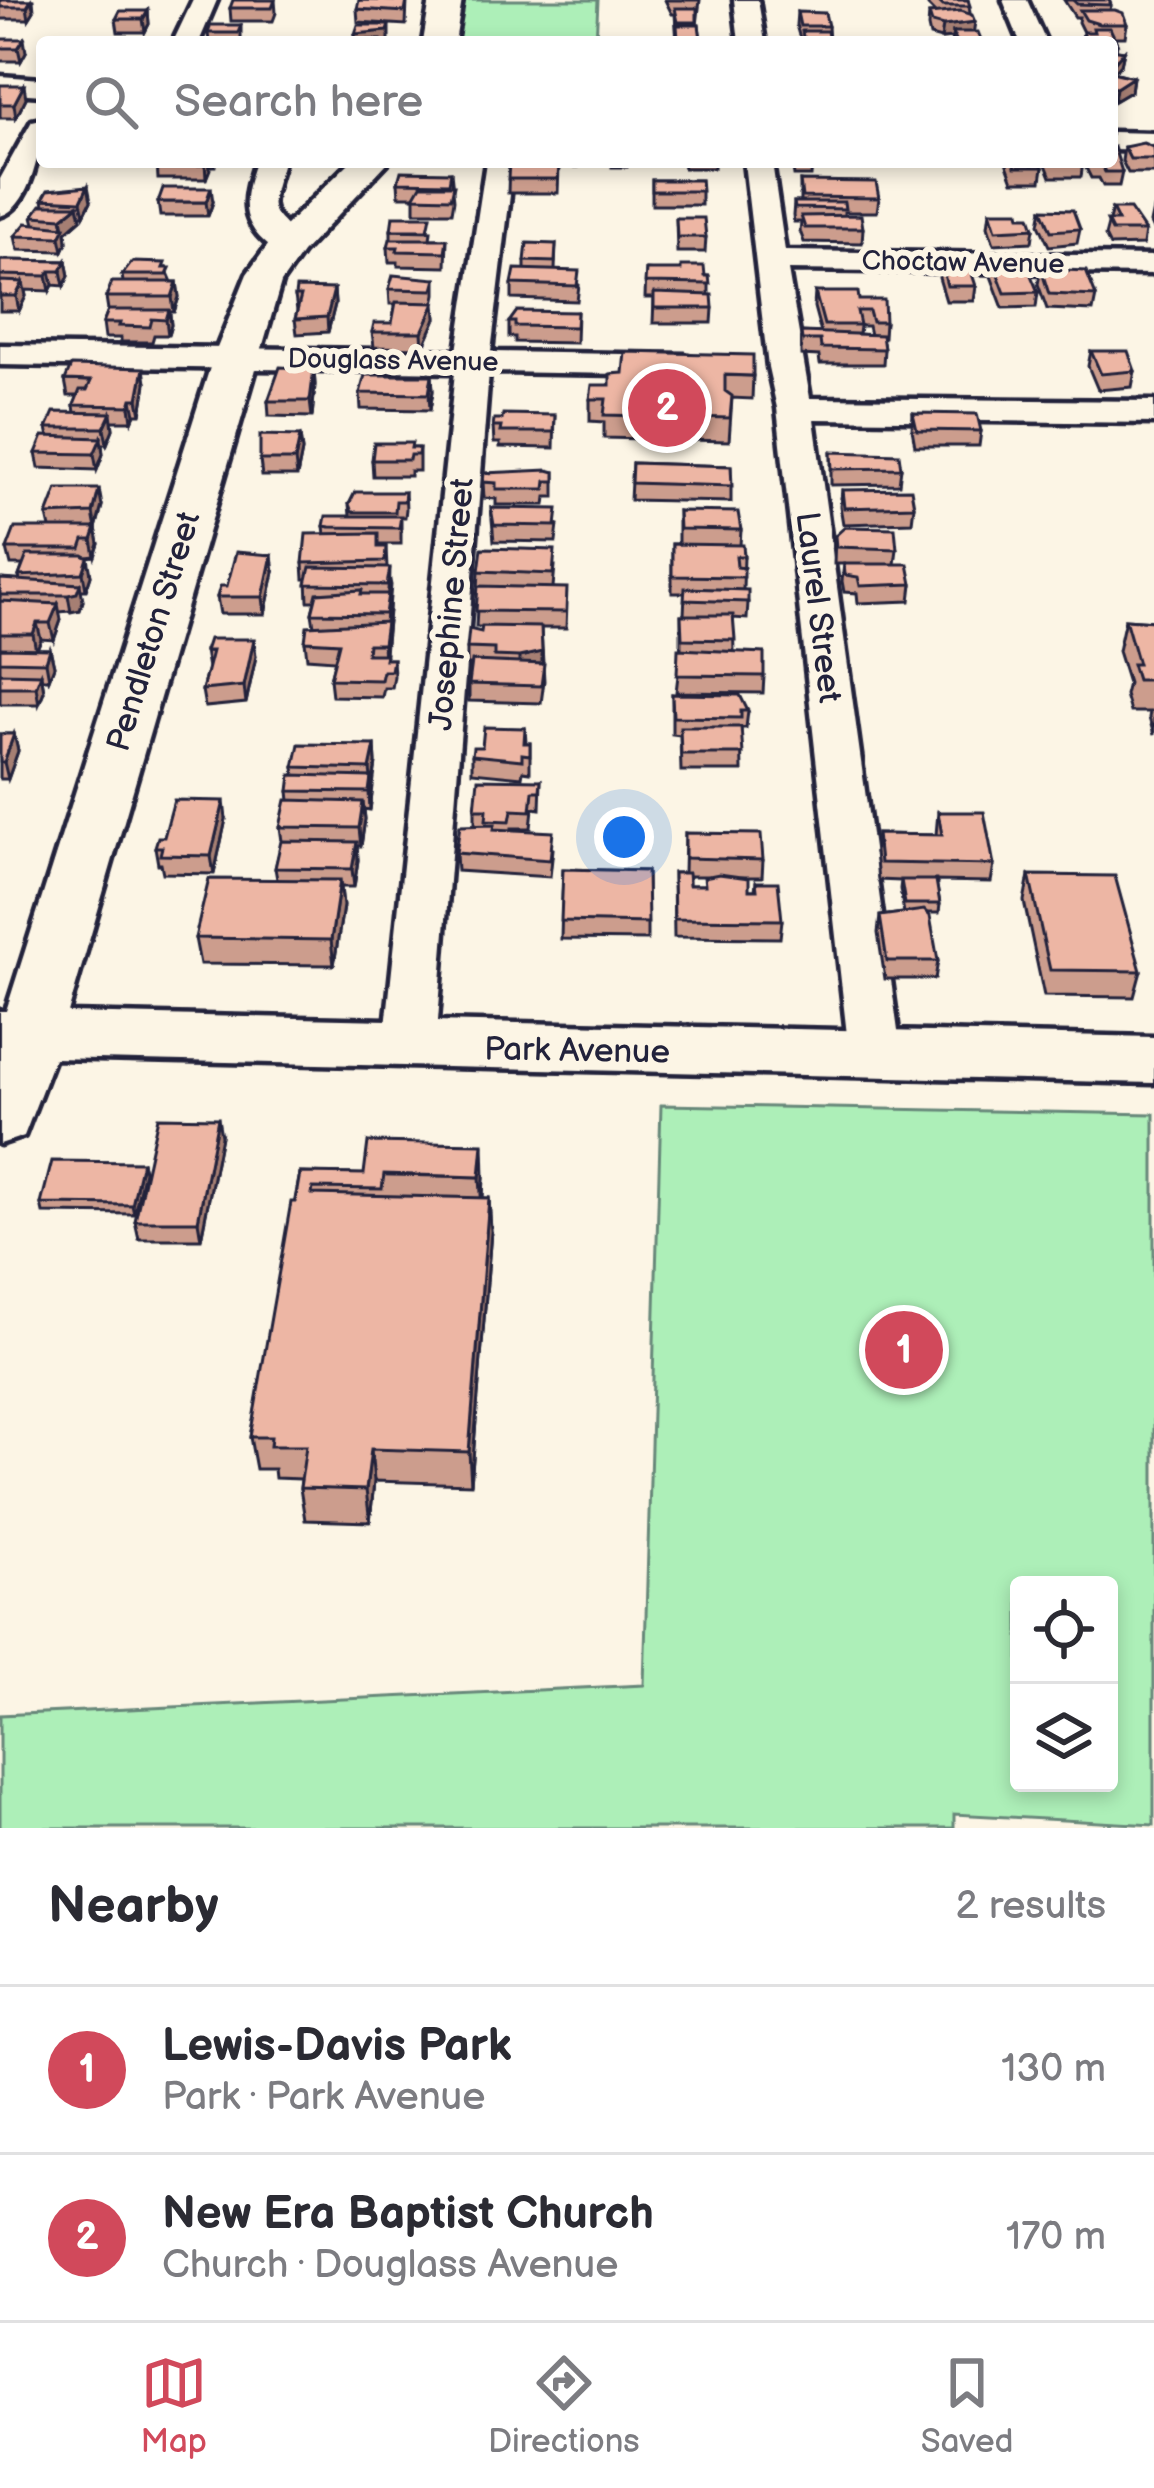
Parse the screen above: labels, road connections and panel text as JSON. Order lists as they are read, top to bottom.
{
  "streets": {
    "main road": ["Pendleton Street", "Park Avenue"],
    "street": [
      "Choctaw Avenue",
      "Douglass Avenue",
      "Josephine Street",
      "Laurel Street"
    ]
  },
  "crossings": [
    ["Choctaw Avenue", "Laurel Street"],
    ["Douglass Avenue", "Josephine Street"],
    ["Douglass Avenue", "Laurel Street"],
    ["Douglass Avenue", "Pendleton Street"],
    ["Josephine Street", "Park Avenue"],
    ["Laurel Street", "Park Avenue"],
    ["Pendleton Street", "Park Avenue"]
  ],
  "page": {
    "search": "Search here",
    "pins": ["2", "1"],
    "heading": ["Nearby", "2 results"],
    "list": [
      {
        "mark": "1",
        "name": "Lewis-Davis Park",
        "note": "Park · Park Avenue",
        "value": "130 m"
      },
      {
        "mark": "2",
        "name": "New Era Baptist Church",
        "note": "Church · Douglass Avenue",
        "value": "170 m"
      }
    ],
    "nav": ["Map", "Directions", "Saved"]
  }
}
